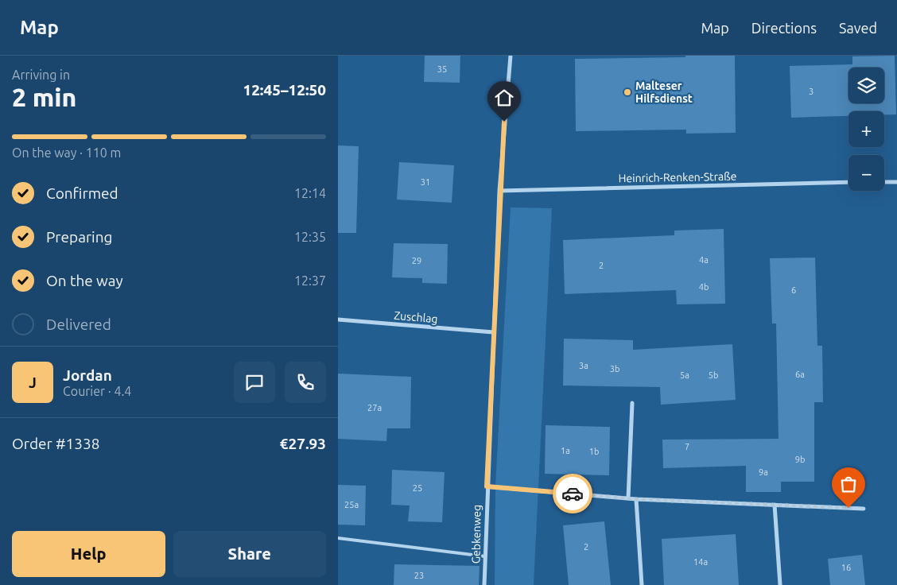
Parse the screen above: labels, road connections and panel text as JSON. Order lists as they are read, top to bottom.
{
  "streets": {
    "street": ["Heinrich-Renken-Straße", "Zuschlag", "Gebkenweg"]
  },
  "crossings": [
    ["Heinrich-Renken-Straße", "Gebkenweg"],
    ["Zuschlag", "Gebkenweg"]
  ],
  "places": ["Malteser Hilfsdienst"],
  "house_numbers": [
    "35",
    "3",
    "31",
    "4a",
    "29",
    "2",
    "4b",
    "6",
    "3a",
    "3b",
    "6a",
    "5a",
    "5b",
    "27a",
    "7",
    "1a",
    "1b",
    "9b",
    "9a",
    "25",
    "25a",
    "2",
    "14a",
    "16",
    "23"
  ],
  "page": {
    "header": "Map",
    "nav": ["Map", "Directions", "Saved"],
    "heading": ["2 min", "Arriving in", "12:45–12:50"],
    "panel": [
      "Jordan",
      "Courier · 4.4",
      "Order #1338",
      "€27.93"
    ],
    "map_buttons": ["+", "−"],
    "bar": "On the way · 110 m",
    "list": [
      ["Confirmed", "12:14"],
      ["Preparing", "12:35"],
      ["On the way", "12:37"],
      "Delivered"
    ],
    "round": "J",
    "buttons": ["Help", "Share"]
  }
}
